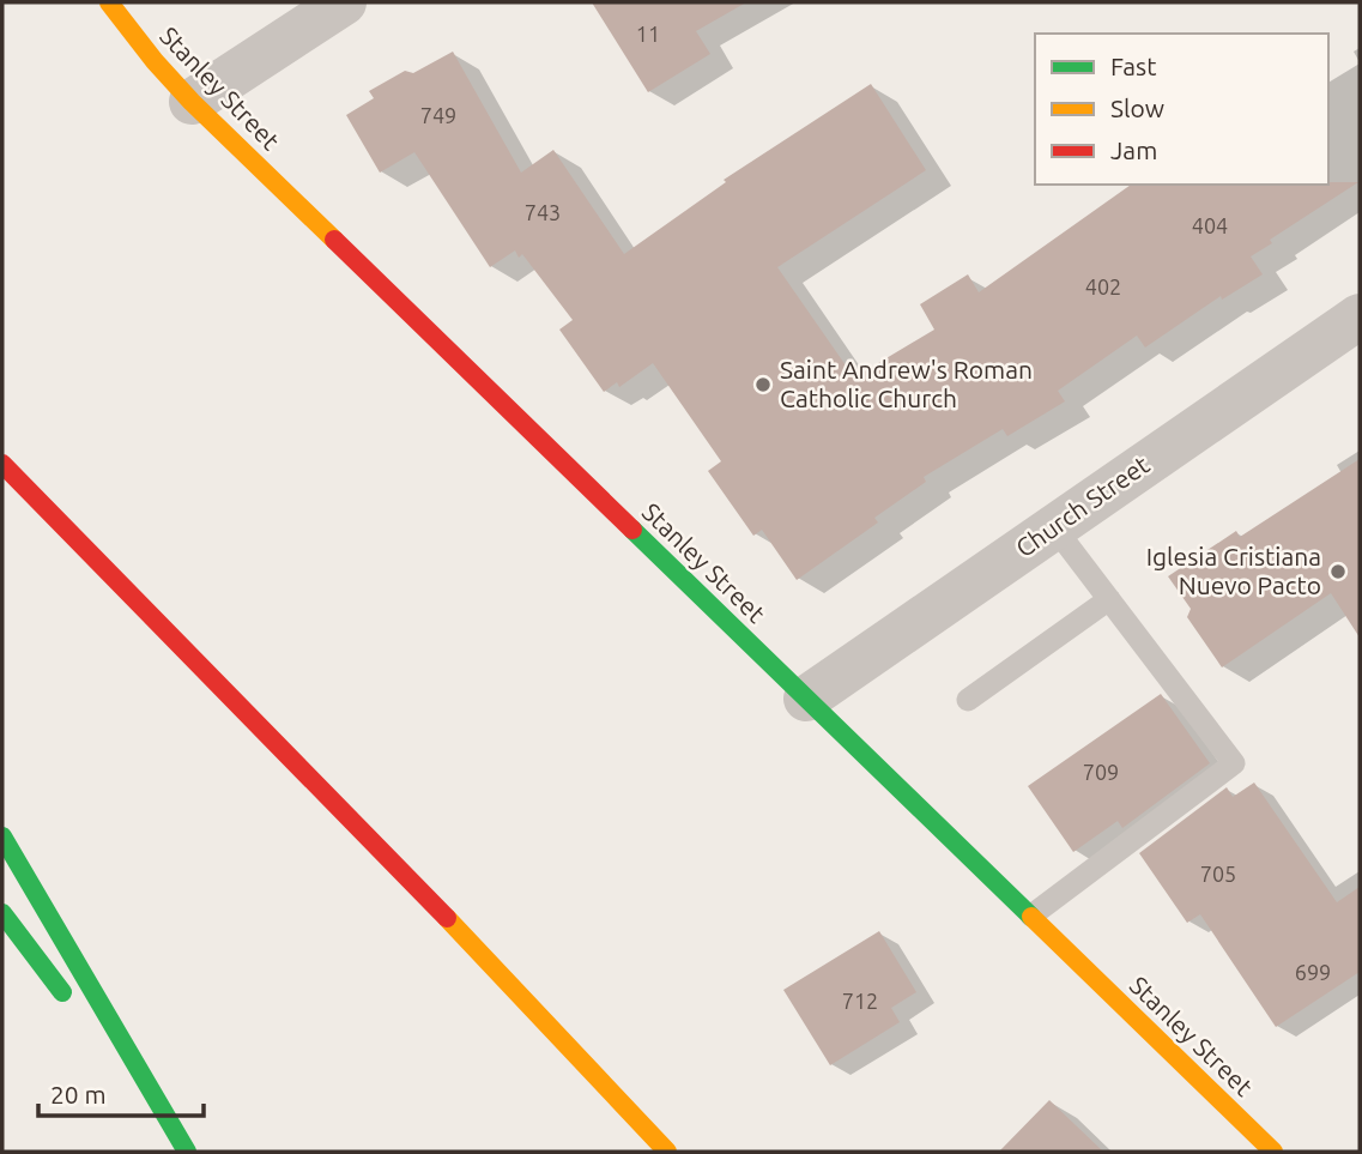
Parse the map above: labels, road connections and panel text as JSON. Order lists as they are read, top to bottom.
{
  "streets": {
    "main road": ["Stanley Street"],
    "street": ["Church Street"]
  },
  "crossings": [
    ["Stanley Street", "Church Street"]
  ],
  "places": ["Saint Andrew's Roman Catholic Church", "Iglesia Cristiana Nuevo Pacto"],
  "house_numbers": [
    "11",
    "749",
    "743",
    "404",
    "402",
    "709",
    "705",
    "699",
    "712"
  ],
  "legend": ["Fast", "Slow", "Jam"],
  "scale_bar": "20 m"
}
